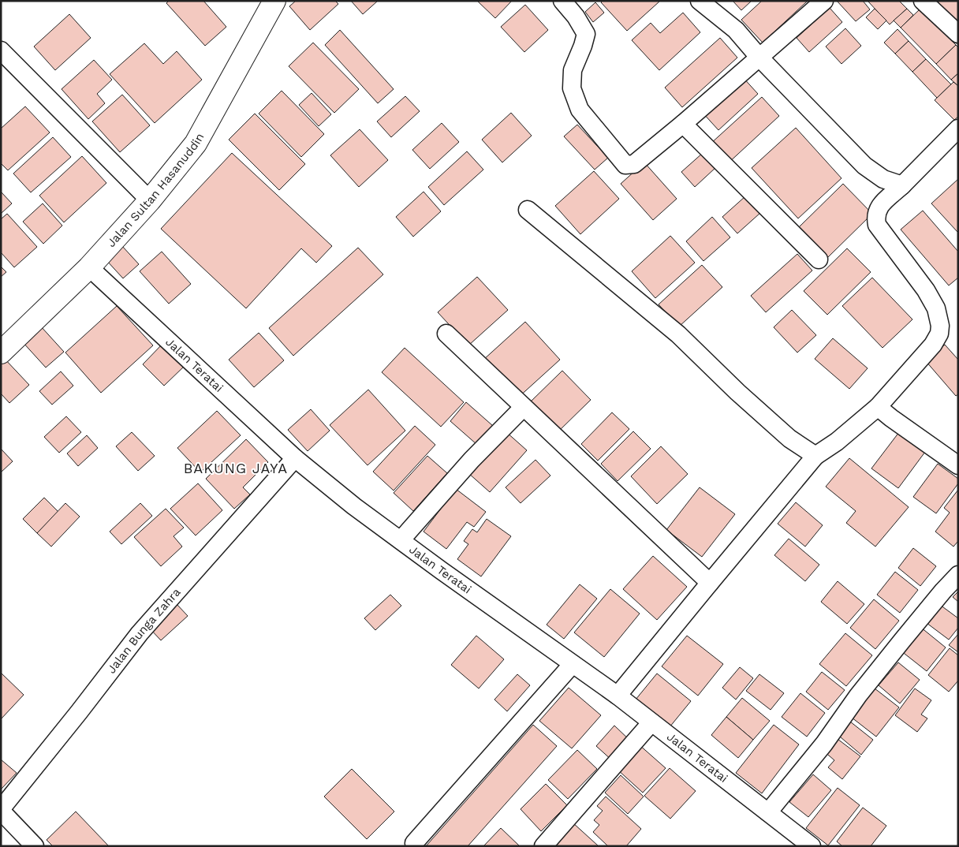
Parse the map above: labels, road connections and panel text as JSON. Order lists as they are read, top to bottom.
{
  "streets": {
    "street": ["Jalan Sultan Hasanuddin", "Jalan Teratai", "Jalan Bunga Zahra"]
  },
  "crossings": [
    ["Jalan Sultan Hasanuddin", "Jalan Teratai"],
    ["Jalan Teratai", "Jalan Bunga Zahra"]
  ],
  "districts": ["BAKUNG JAYA"]
}
